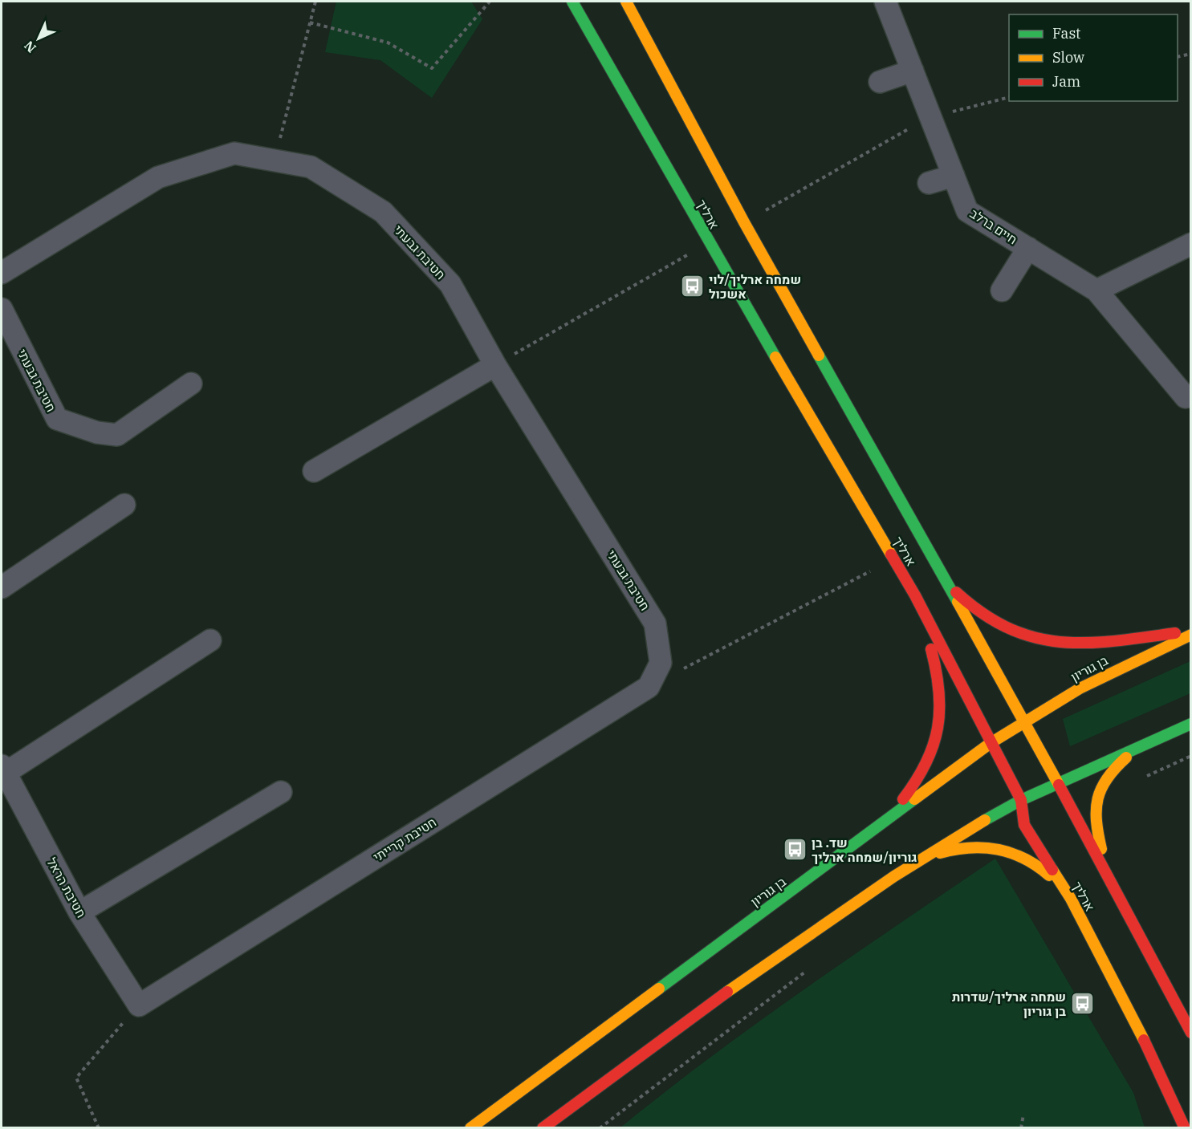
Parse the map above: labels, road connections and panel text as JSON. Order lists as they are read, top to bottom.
{
  "streets": {
    "main road": ["ארליך", "בן גוריון"],
    "street": [
      "חיים ברלב",
      "חטיבת גבעתי",
      "חטיבת קרייתי",
      "חטיבת הראל"
    ]
  },
  "crossings": [
    ["ארליך", "בן גוריון"],
    ["חטיבת גבעתי", "חטיבת קרייתי"],
    ["חטיבת קרייתי", "חטיבת הראל"]
  ],
  "places": {
    "bus stop": ["שמחה ארליך/לוי אשכול", "שד. בן גוריון/שמחה ארליך", "שמחה ארליך/שדרות בן גוריון"]
  },
  "legend": ["Fast", "Slow", "Jam"],
  "north": "bottom left"
}
